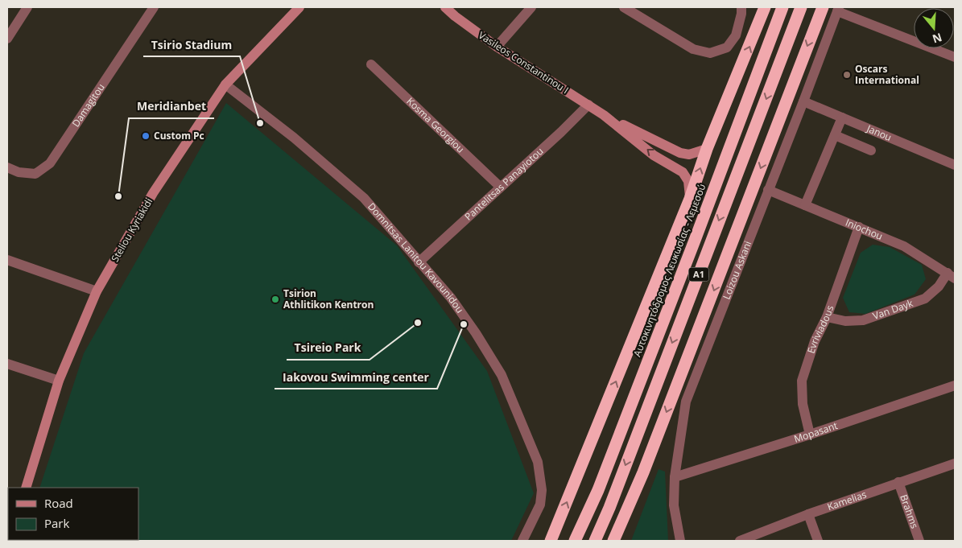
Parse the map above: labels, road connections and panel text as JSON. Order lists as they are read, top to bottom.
{
  "streets": {
    "highway": ["Αυτοκινητόδρομος Λευκωσίας - Λεμεσού", "A1"],
    "street": [
      "Vasileos Constantinou I",
      "Damagitou",
      "Kosma Georgiou",
      "Janou",
      "Pantelitsas Panayiotou",
      "Iniochou",
      "Steliou Kyriakidi",
      "Domnitsas Lanitou Kavounidou",
      "Loizou Askani",
      "Van Dayk",
      "Evriviadous",
      "Mopasant",
      "Kamelias",
      "Brahms"
    ]
  },
  "crossings": [
    ["Vasileos Constantinou I", "Pantelitsas Panayiotou"],
    ["Kosma Georgiou", "Pantelitsas Panayiotou"],
    ["Janou", "Loizou Askani"],
    ["Pantelitsas Panayiotou", "Domnitsas Lanitou Kavounidou"],
    ["Iniochou", "Loizou Askani"],
    ["Iniochou", "Van Dayk"],
    ["Iniochou", "Evriviadous"],
    ["Steliou Kyriakidi", "Domnitsas Lanitou Kavounidou"],
    ["Loizou Askani", "Mopasant"],
    ["Van Dayk", "Evriviadous"],
    ["Evriviadous", "Mopasant"],
    ["Kamelias", "Brahms"]
  ],
  "places": [
    "Oscars International",
    "Tsirio Stadium",
    "Custom Pc",
    "Meridianbet",
    "Tsirion Athlitikon Kentron",
    "Tsireio Park",
    "Iakovou Swimming center"
  ],
  "legend": ["Road", "Park"],
  "north": "bottom"
}
